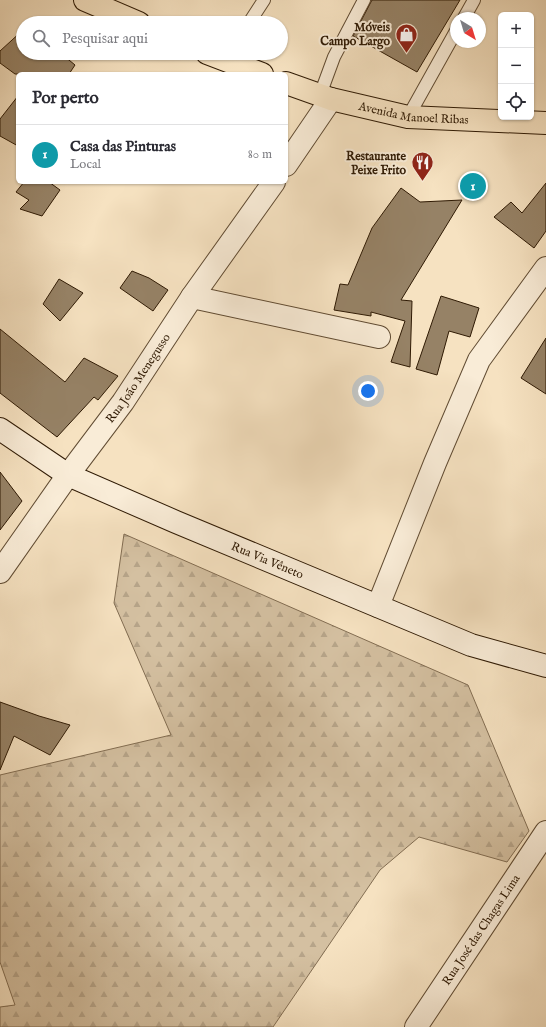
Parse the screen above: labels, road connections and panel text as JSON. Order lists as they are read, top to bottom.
{
  "streets": {
    "main road": ["Avenida Manoel Ribas"],
    "street": ["Rua João Menegusso", "Rua Via Vêneto", "Rua José das Chagas Lima"]
  },
  "crossings": [
    ["Rua João Menegusso", "Rua Via Vêneto"]
  ],
  "places": {
    "shop": ["Móveis Campo Largo"],
    "restaurant": ["Restaurante Peixe Frito"]
  },
  "north": "bottom right",
  "page": {
    "map_buttons": ["+", "−"],
    "search": "Pesquisar aqui",
    "heading": "Por perto",
    "list": [
      {
        "mark": "1",
        "name": "Casa das Pinturas",
        "note": "Local",
        "value": "80 m"
      }
    ],
    "pins": "1"
  }
}
